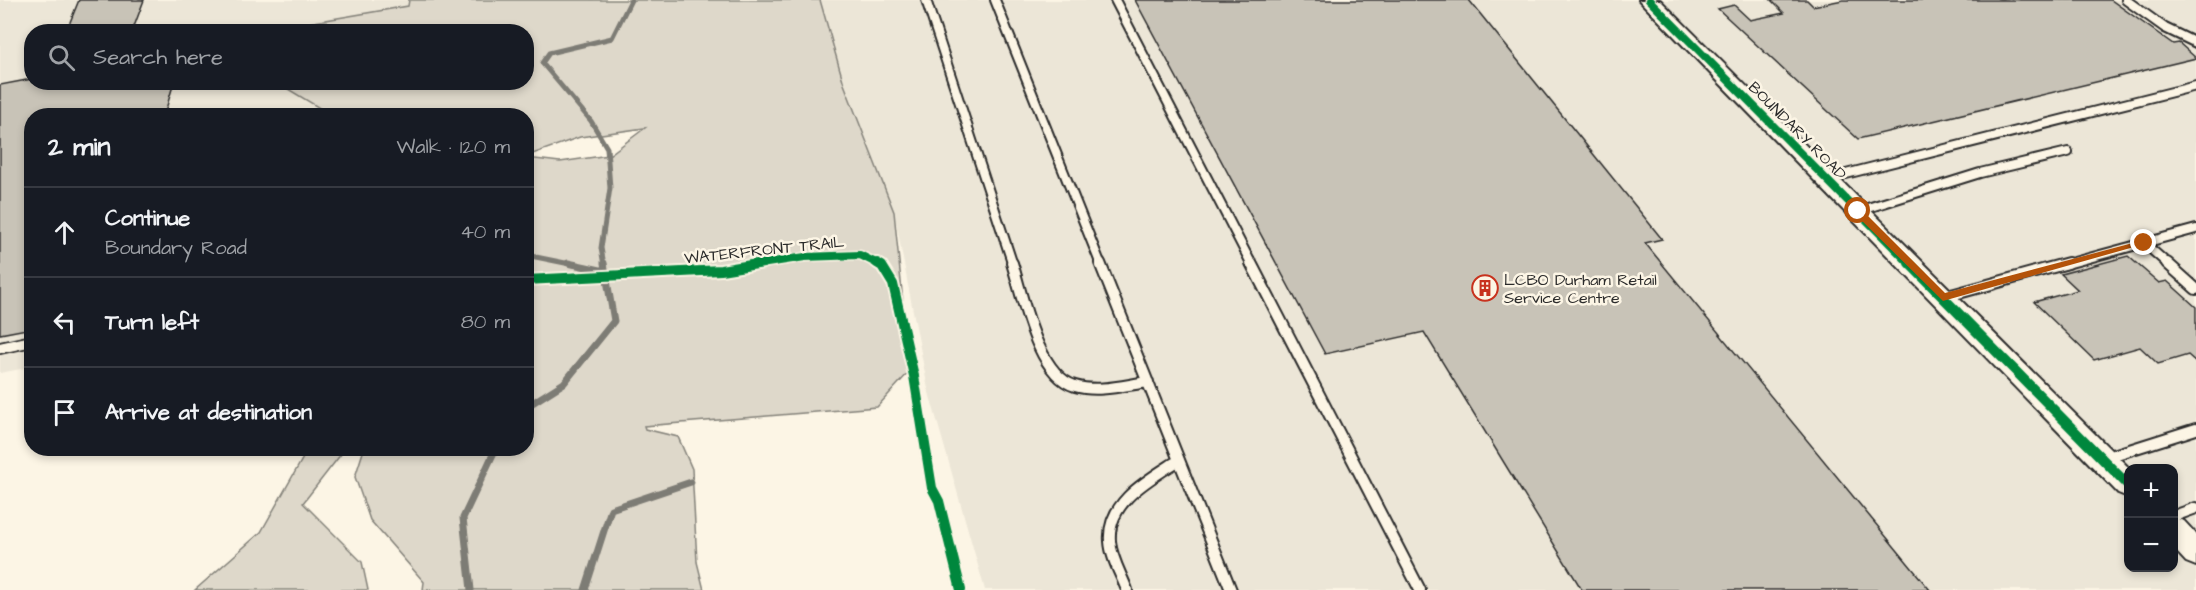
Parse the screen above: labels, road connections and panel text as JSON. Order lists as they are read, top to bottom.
{
  "streets": {
    "street": ["BOUNDARY ROAD"],
    "cycle path": ["WATERFRONT TRAIL"]
  },
  "places": {
    "building": ["LCBO Durham Retail Service Centre"]
  },
  "page": {
    "search": "Search here",
    "heading": ["2 min", "Walk · 120 m"],
    "list": [
      ["Continue", "Boundary Road", "40 m"],
      ["Turn left", "80 m"],
      "Arrive at destination"
    ],
    "map_buttons": ["+", "−"]
  }
}
